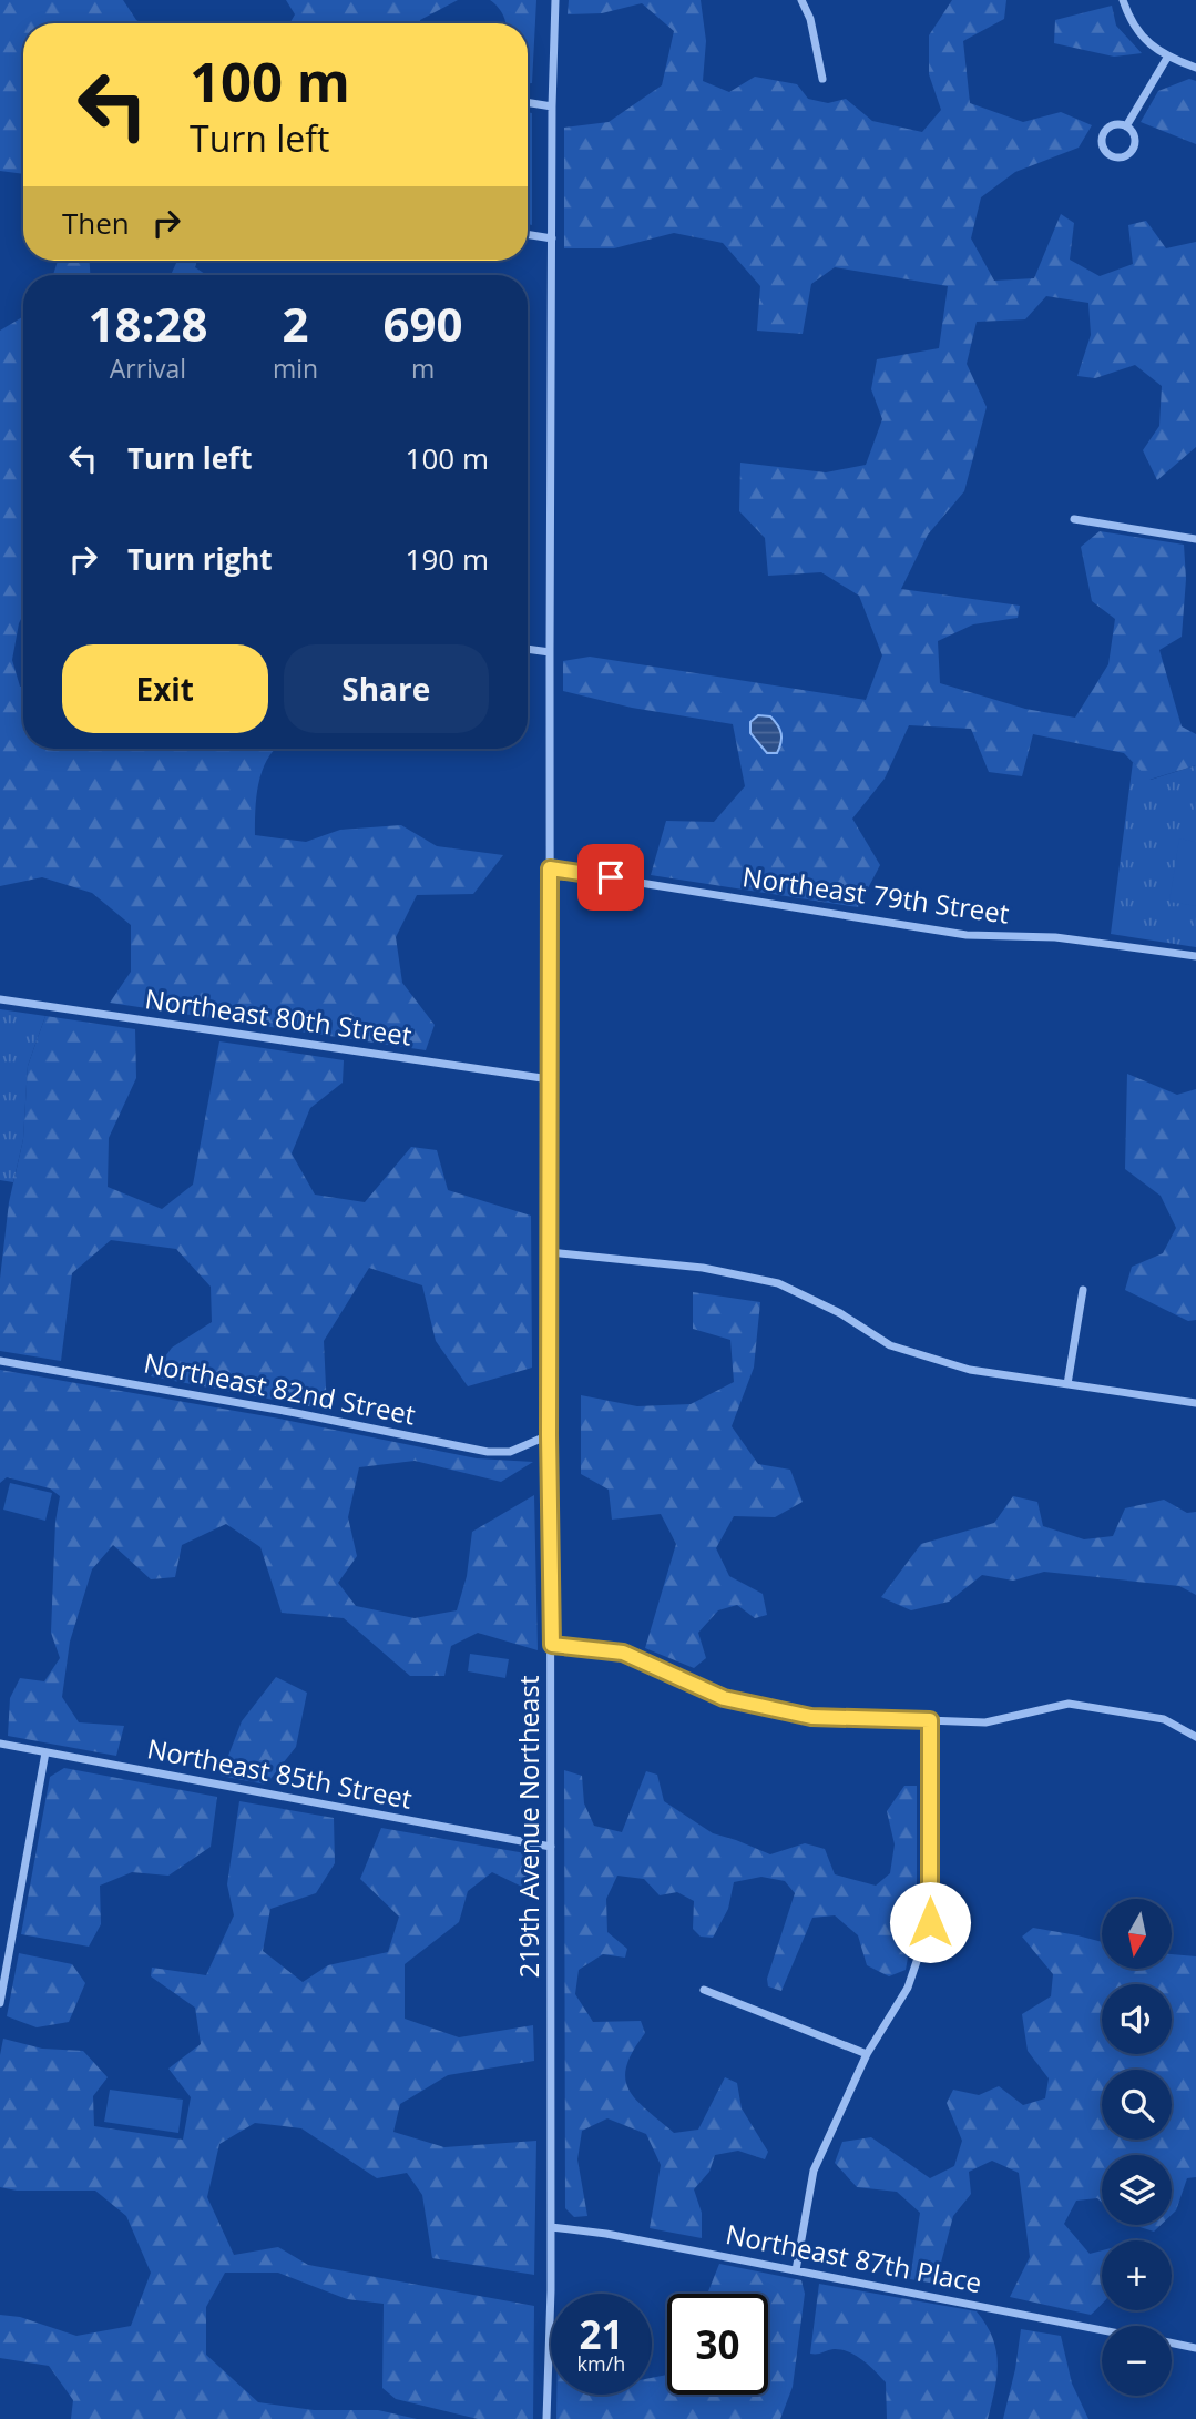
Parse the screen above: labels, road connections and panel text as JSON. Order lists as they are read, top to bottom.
{
  "streets": {
    "street": [
      "Northeast 79th Street",
      "Northeast 80th Street",
      "Northeast 82nd Street",
      "Northeast 85th Street",
      "219th Avenue Northeast",
      "Northeast 87th Place"
    ]
  },
  "crossings": [
    ["Northeast 79th Street", "219th Avenue Northeast"],
    ["Northeast 80th Street", "219th Avenue Northeast"],
    ["Northeast 82nd Street", "219th Avenue Northeast"],
    ["Northeast 85th Street", "219th Avenue Northeast"],
    ["219th Avenue Northeast", "Northeast 87th Place"]
  ],
  "north": "bottom",
  "page": {
    "turn": ["100 m", "Turn left"],
    "then": "Then",
    "eta": [
      "18:28",
      "Arrival",
      "2",
      "min",
      "690",
      "m"
    ],
    "list": [
      {
        "name": "Turn left",
        "value": "100 m"
      },
      {
        "name": "Turn right",
        "value": "190 m"
      }
    ],
    "buttons": ["Exit", "Share"],
    "map_buttons": ["+", "−"],
    "speed": "21 km/h",
    "limit": "30"
  }
}
